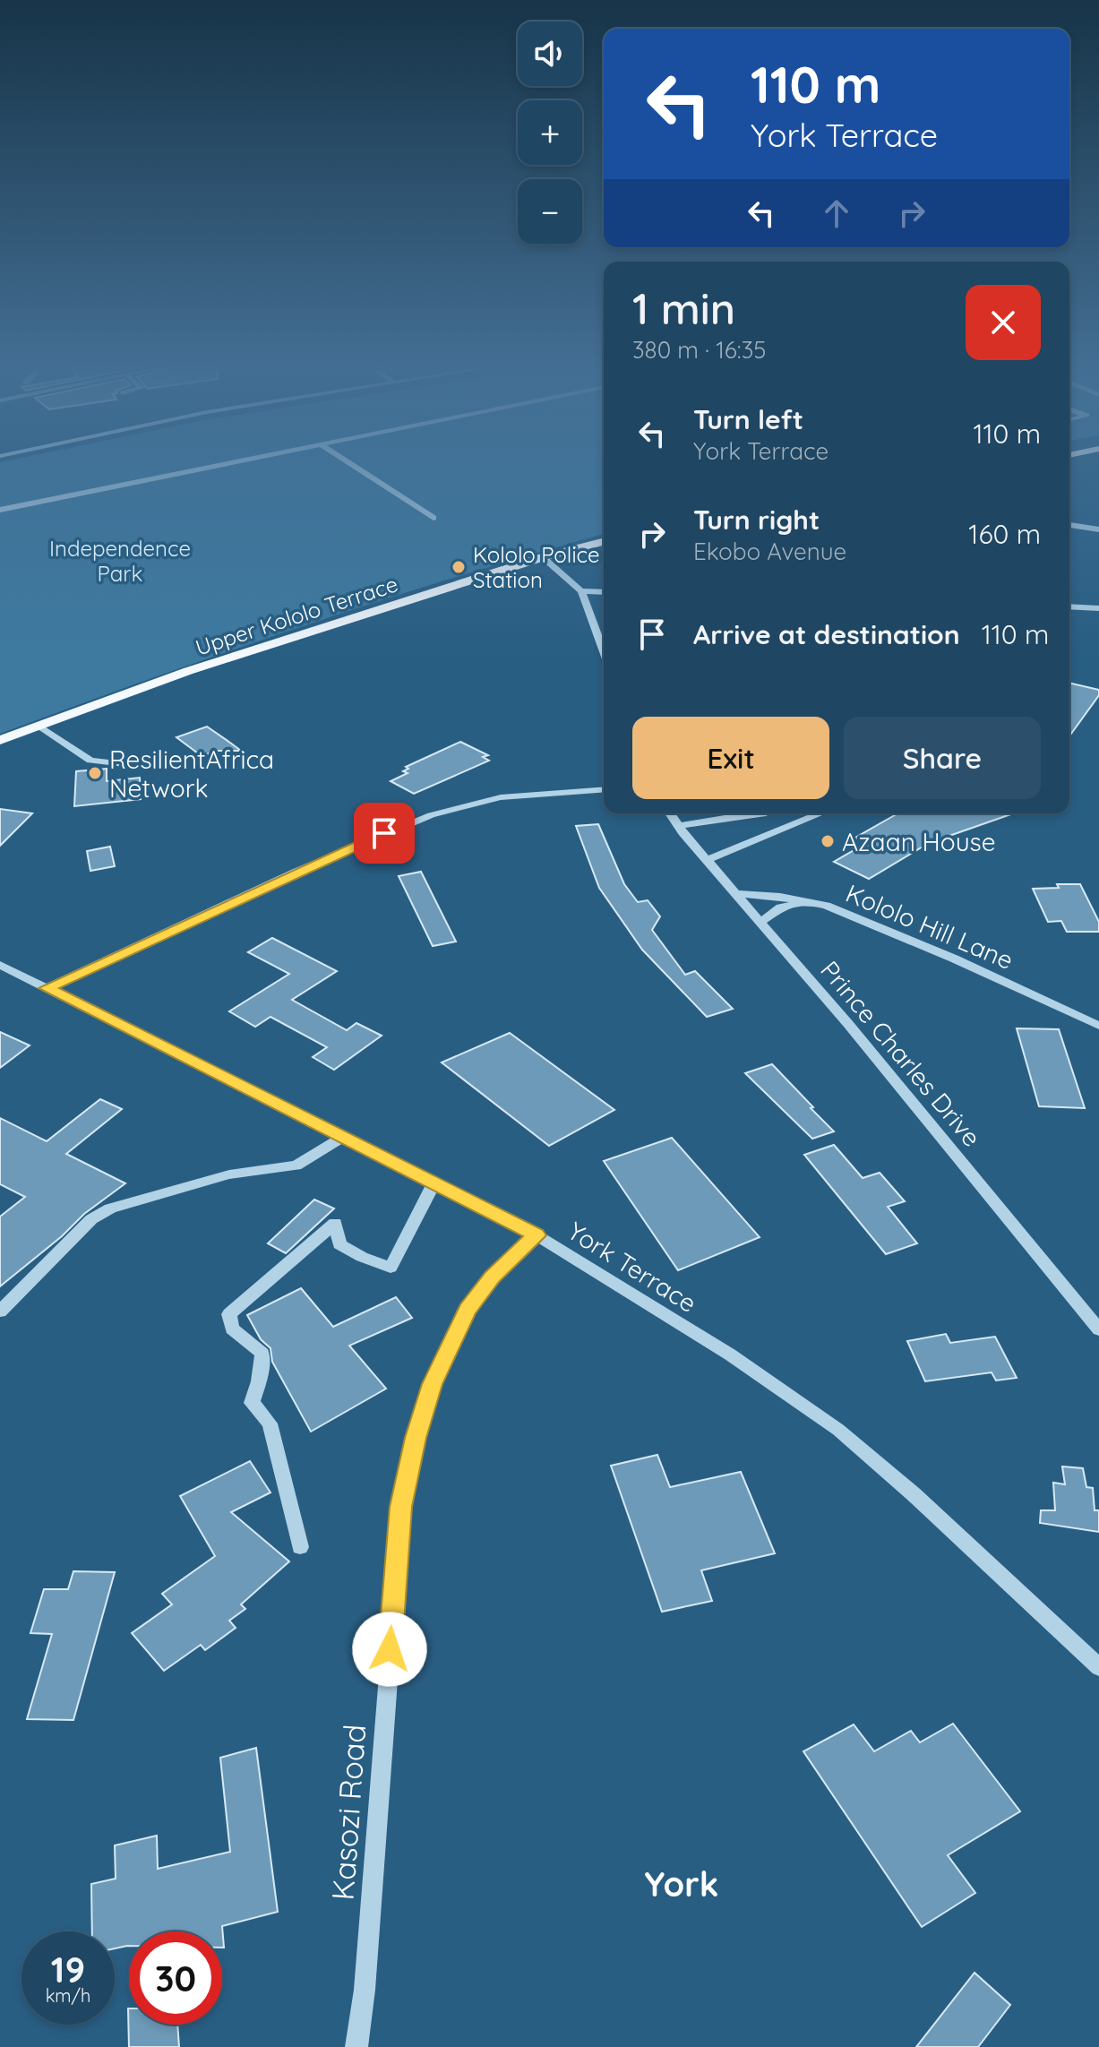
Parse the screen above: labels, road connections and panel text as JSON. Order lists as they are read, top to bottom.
{
  "streets": {
    "main road": ["Upper Kololo Terrace"],
    "street": [
      "Kololo Hill Lane",
      "Prince Charles Drive",
      "York Terrace",
      "Kasozi Road"
    ]
  },
  "crossings": [
    ["Kololo Hill Lane", "Prince Charles Drive"],
    ["York Terrace", "Kasozi Road"]
  ],
  "districts": ["York"],
  "parks": ["Independence Park"],
  "places": ["Kololo Police Station", "ResilientAfrica Network", "Azaan House"],
  "page": {
    "map_buttons": ["+", "−"],
    "turn": ["110 m", "York Terrace"],
    "heading": ["1 min", "380 m · 16:35"],
    "list": [
      {
        "name": "Turn left",
        "note": "York Terrace",
        "value": "110 m"
      },
      {
        "name": "Turn right",
        "note": "Ekobo Avenue",
        "value": "160 m"
      },
      {
        "name": "Arrive at destination",
        "value": "110 m"
      }
    ],
    "buttons": ["Exit", "Share"],
    "speed": "19 km/h",
    "limit": "30"
  }
}
